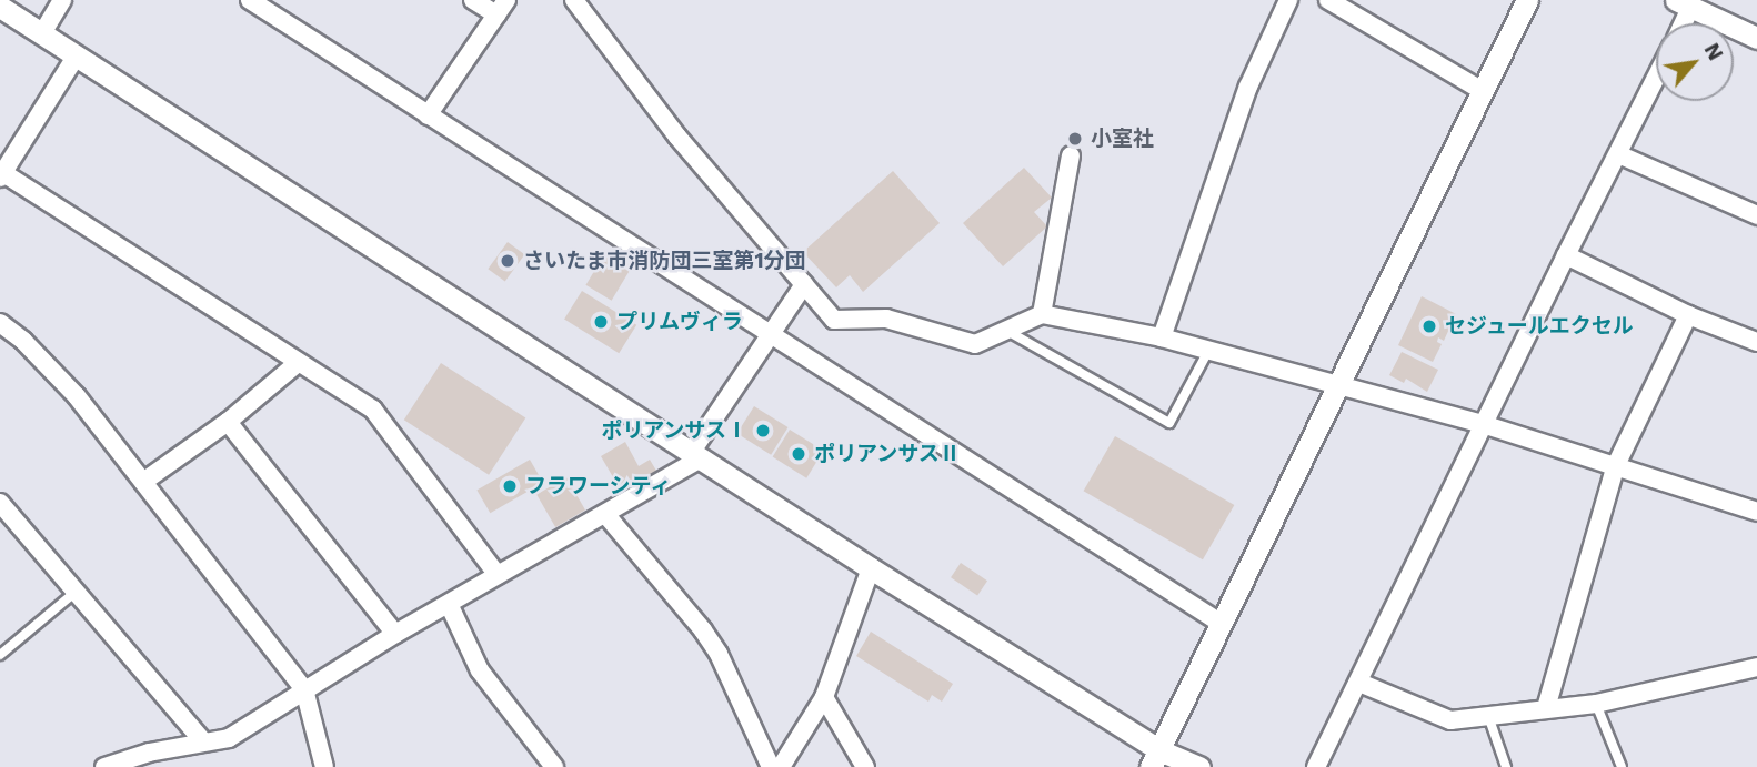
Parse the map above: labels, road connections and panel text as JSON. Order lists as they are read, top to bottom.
{
  "places": [
    "小室社",
    "さいたま市消防団三室第1分団",
    "プリムヴィラ",
    "セジュールエクセル",
    "ポリアンサスⅠ",
    "ポリアンサスⅡ",
    "フラワーシティ"
  ],
  "north": "top right"
}
